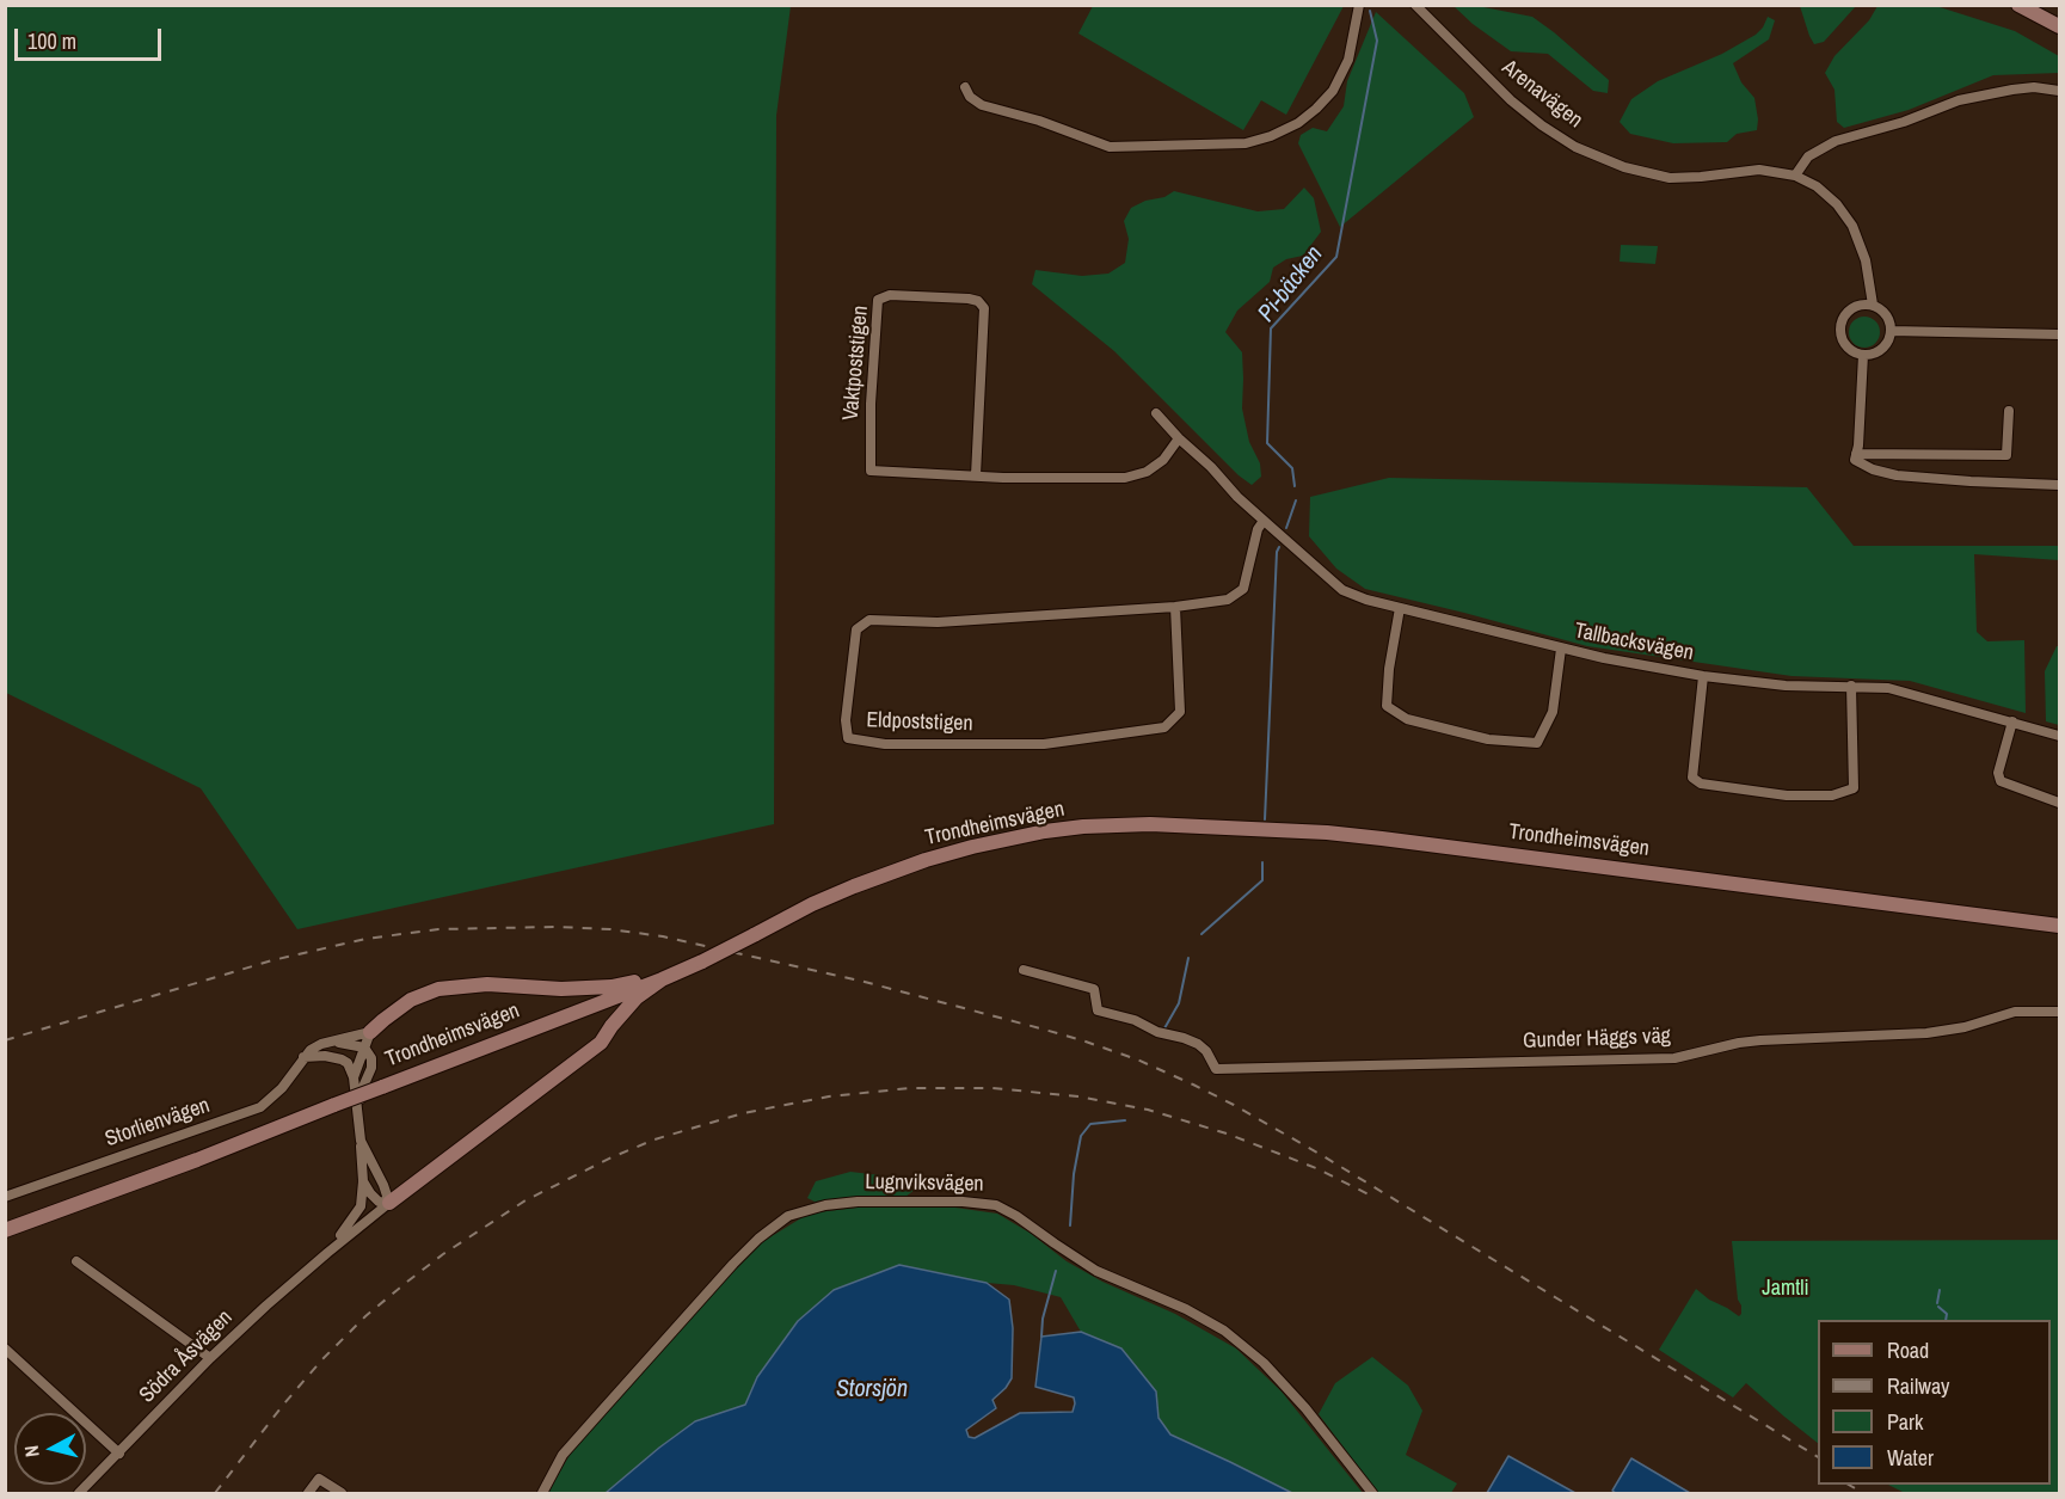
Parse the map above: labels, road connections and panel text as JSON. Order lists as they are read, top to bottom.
{
  "streets": {
    "main road": ["Trondheimsvägen"],
    "street": [
      "Arenavägen",
      "Vaktpoststigen",
      "Tallbacksvägen",
      "Eldpoststigen",
      "Gunder Häggs väg",
      "Storlienvägen",
      "Lugnviksvägen",
      "Södra Åsvägen"
    ]
  },
  "crossings": [
    ["Vaktpoststigen", "Tallbacksvägen"],
    ["Tallbacksvägen", "Eldpoststigen"]
  ],
  "water": ["Pi-bäcken", "Storsjön"],
  "parks": ["Jamtli"],
  "legend": [
    "Road",
    "Railway",
    "Park",
    "Water"
  ],
  "scale_bar": "100 m",
  "north": "left"
}
